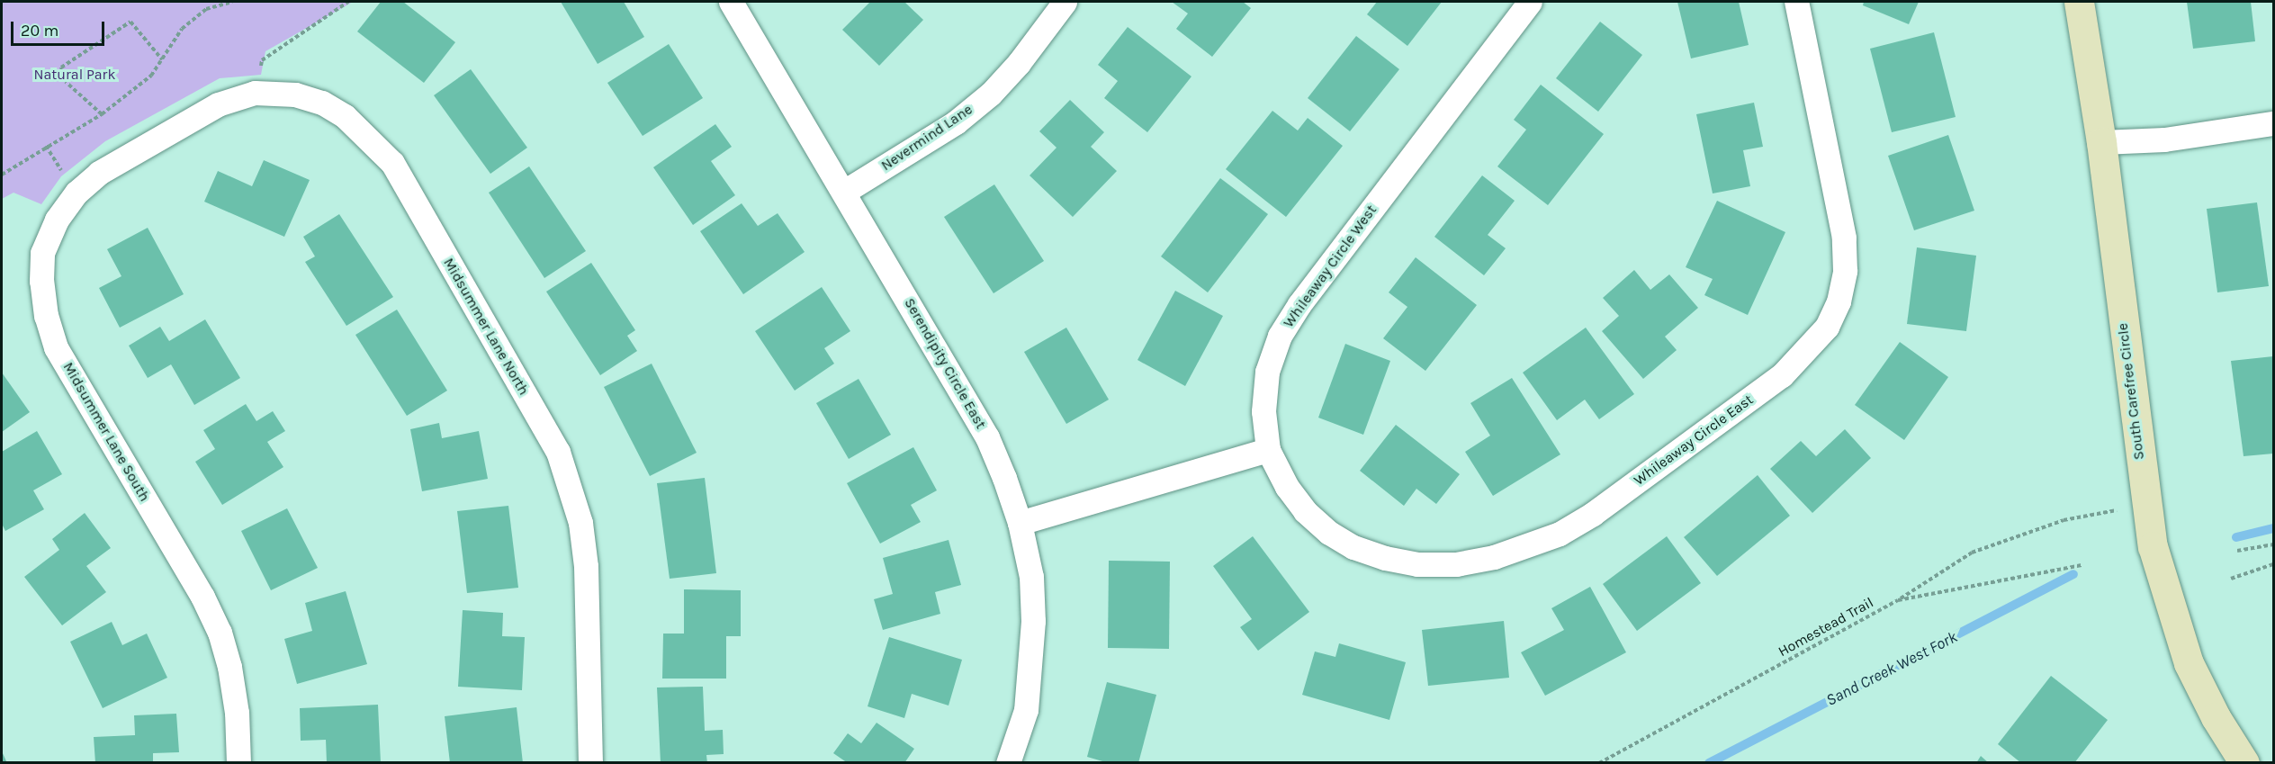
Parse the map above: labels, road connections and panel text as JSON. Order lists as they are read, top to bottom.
{
  "streets": {
    "main road": ["South Carefree Circle"],
    "street": [
      "Nevermind Lane",
      "Whileaway Circle West",
      "Midsummer Lane North",
      "Serendipity Circle East",
      "Midsummer Lane South",
      "Whileaway Circle East"
    ],
    "path": ["Homestead Trail"]
  },
  "crossings": [
    ["Nevermind Lane", "Serendipity Circle East"],
    ["Whileaway Circle West", "Whileaway Circle East"],
    ["Midsummer Lane North", "Midsummer Lane South"]
  ],
  "water": ["Sand Creek West Fork"],
  "parks": ["Natural Park"],
  "scale_bar": "20 m"
}
